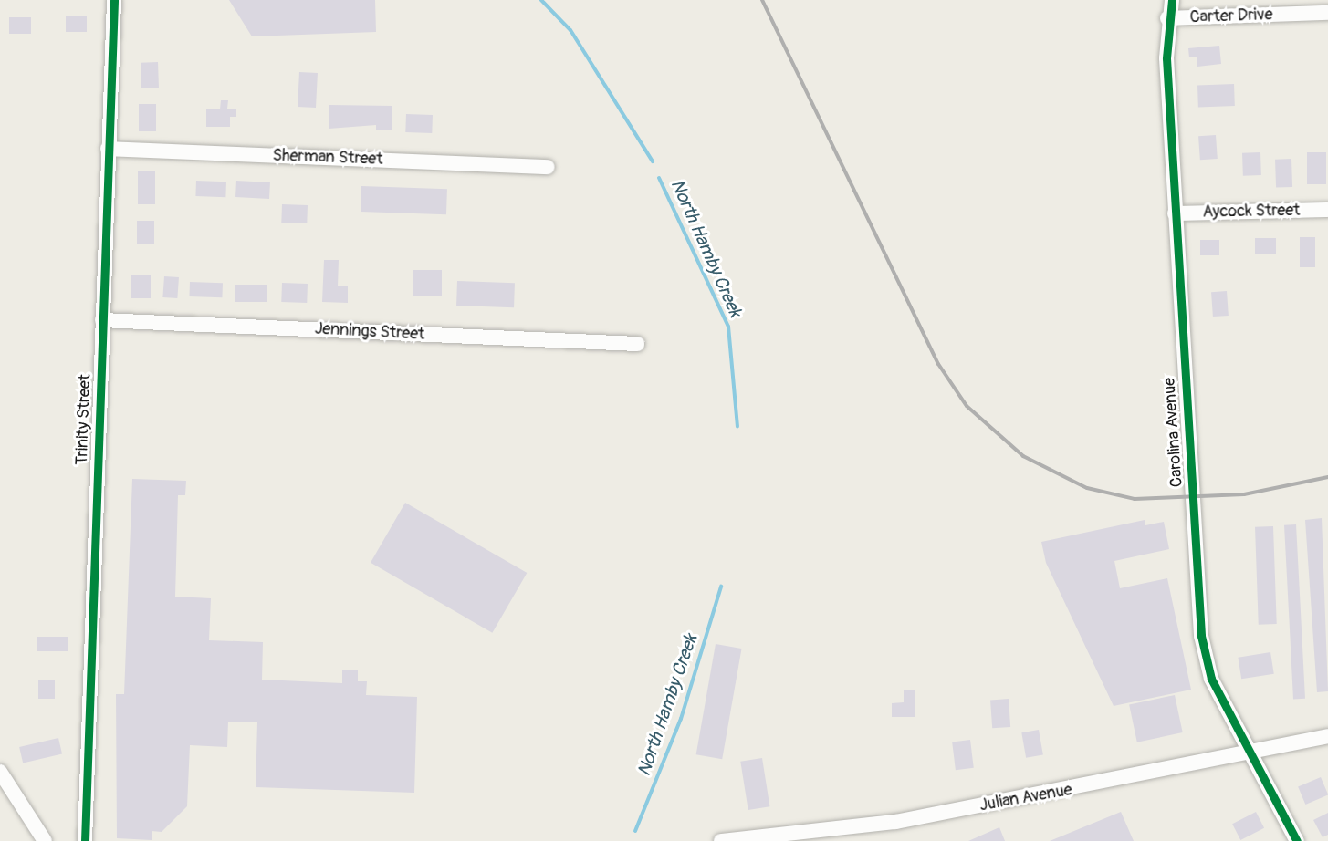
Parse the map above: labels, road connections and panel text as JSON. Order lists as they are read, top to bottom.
{
  "streets": {
    "street": [
      "Carter Drive",
      "Sherman Street",
      "Aycock Street",
      "Jennings Street",
      "Trinity Street",
      "Carolina Avenue",
      "Julian Avenue"
    ]
  },
  "crossings": [
    ["Carter Drive", "Carolina Avenue"],
    ["Sherman Street", "Trinity Street"],
    ["Aycock Street", "Carolina Avenue"],
    ["Jennings Street", "Trinity Street"],
    ["Carolina Avenue", "Julian Avenue"]
  ],
  "water": ["North Hamby Creek"]
}
